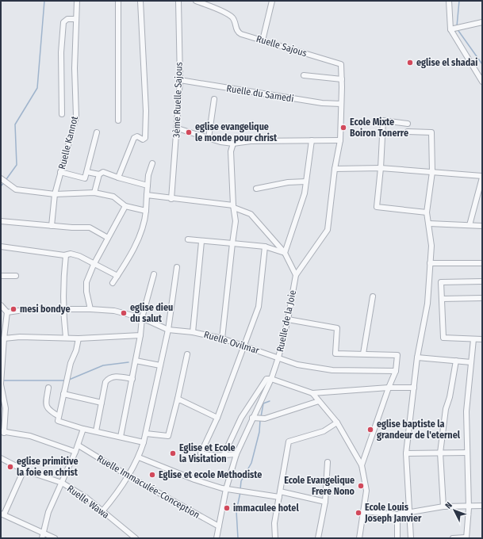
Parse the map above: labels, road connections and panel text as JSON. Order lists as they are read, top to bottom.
{
  "streets": {
    "street": [
      "Ruelle Sajous",
      "Ruelle du Samedi",
      "3ème Ruelle Sajous",
      "Ruelle Kannot",
      "Ruelle de la Joie",
      "Ruelle Ovilmar",
      "Ruelle Immaculée-Conception",
      "Ruelle Wawa"
    ]
  },
  "crossings": [
    ["Ruelle Sajous", "Ruelle du Samedi"],
    ["Ruelle Sajous", "Ruelle de la Joie"],
    ["Ruelle du Samedi", "3ème Ruelle Sajous"],
    ["Ruelle du Samedi", "Ruelle de la Joie"],
    ["Ruelle de la Joie", "Ruelle Ovilmar"],
    ["Ruelle de la Joie", "Ruelle Immaculée-Conception"]
  ],
  "places": [
    "eglise el shadai",
    "Ecole Mixte Boiron Tonerre",
    "eglise evangelique le monde pour christ",
    "mesi bondye",
    "eglise dieu du salut",
    "eglise baptiste la grandeur de l'eternel",
    "Eglise et Ecole la Visitation",
    "eglise primitive la foie en christ",
    "Eglise et ecole Methodiste",
    "Ecole Evangelique Frere Nono",
    "immaculee hotel",
    "Ecole Louis Joseph Janvier"
  ],
  "north": "top left"
}
